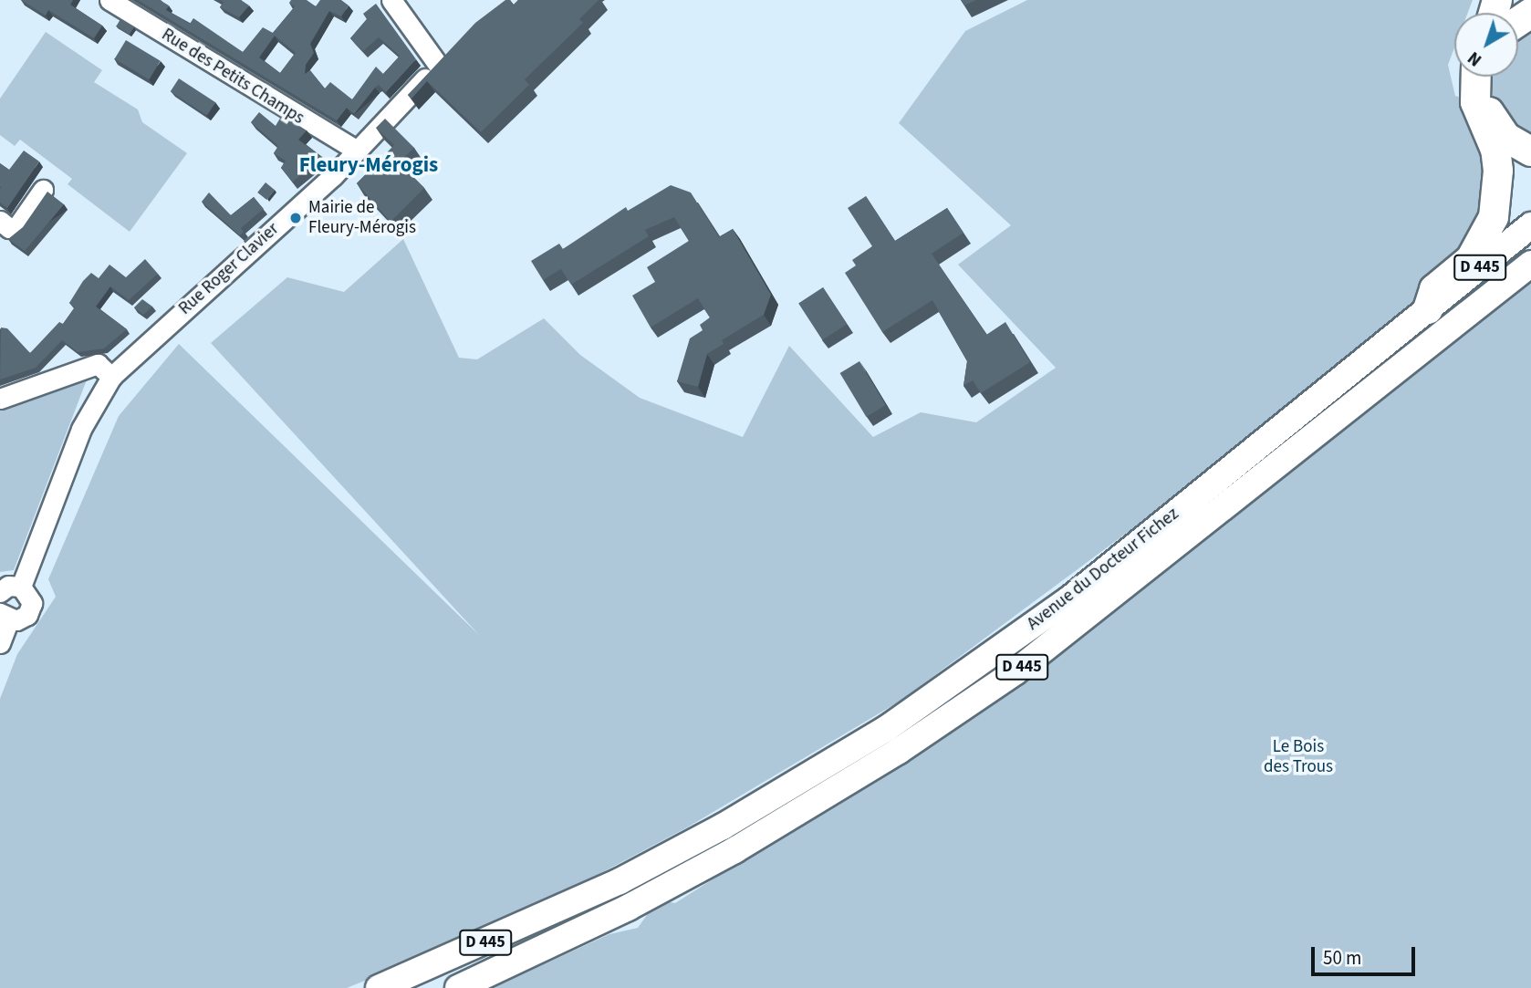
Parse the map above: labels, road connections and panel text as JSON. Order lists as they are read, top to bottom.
{
  "streets": {
    "main road": ["D 445", "Avenue du Docteur Fichez"],
    "street": ["Rue des Petits Champs", "Rue Roger Clavier"]
  },
  "crossings": [
    ["Rue des Petits Champs", "Rue Roger Clavier"],
    ["D 445", "Avenue du Docteur Fichez"]
  ],
  "districts": ["Fleury-Mérogis"],
  "parks": ["Le Bois des Trous"],
  "places": ["Mairie de Fleury-Mérogis"],
  "scale_bar": "50 m",
  "north": "bottom left"
}
